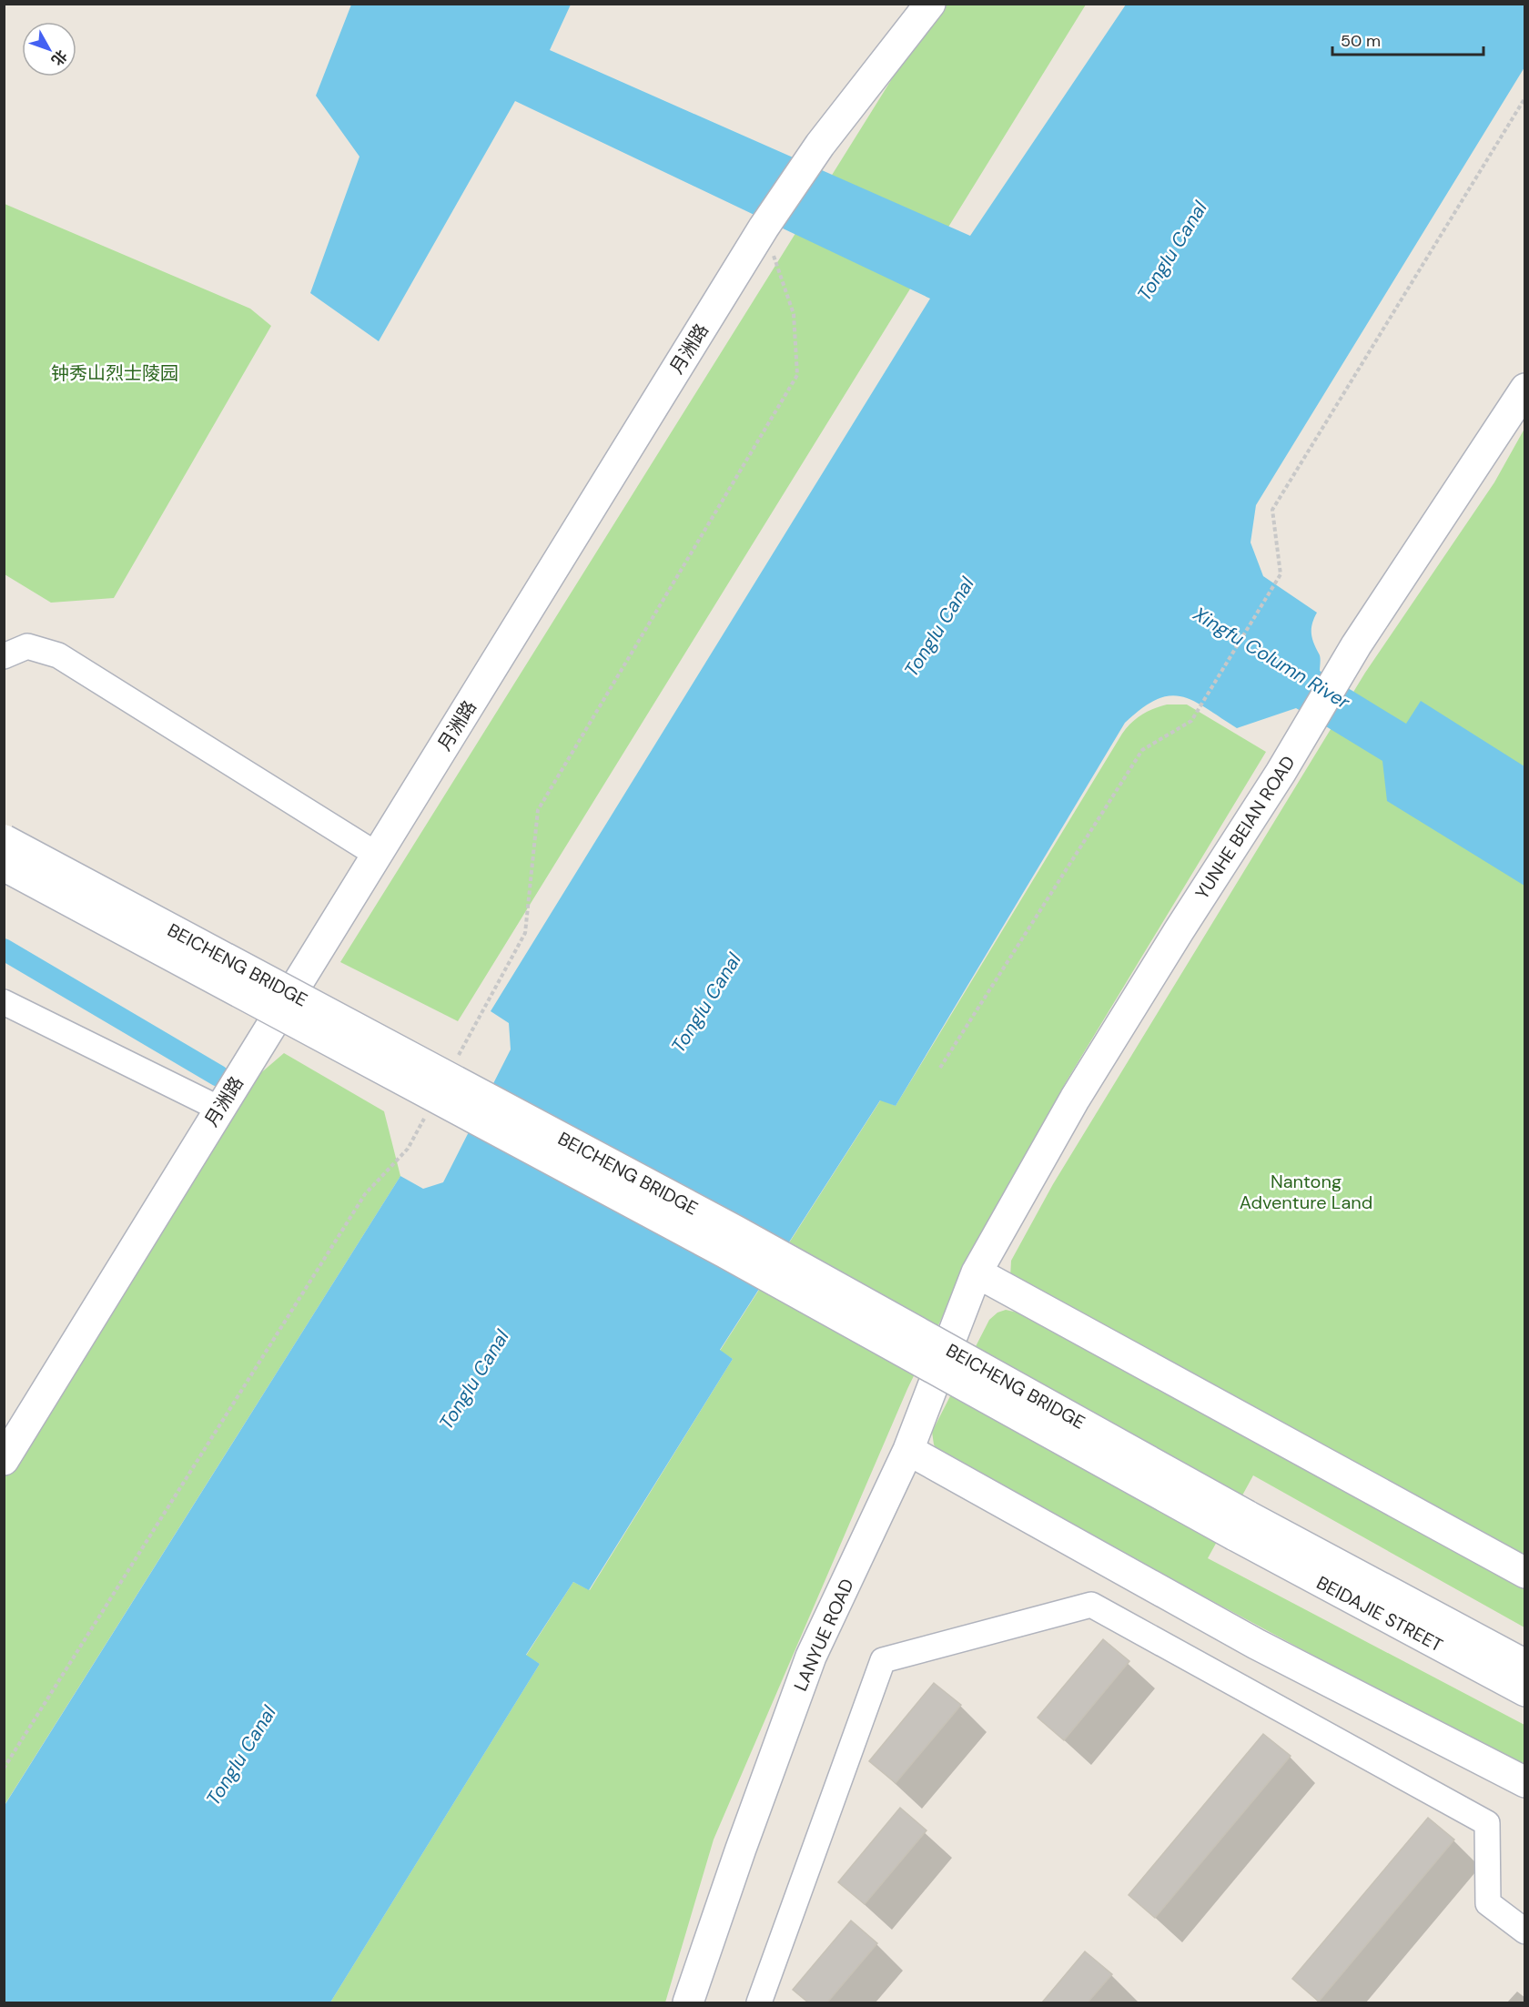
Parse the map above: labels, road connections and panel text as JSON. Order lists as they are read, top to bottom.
{
  "streets": {
    "main road": [
      "月洲路",
      "YUNHE BEIAN ROAD",
      "BEICHENG BRIDGE",
      "BEIDAJIE STREET",
      "LANYUE ROAD"
    ]
  },
  "crossings": [
    ["YUNHE BEIAN ROAD", "LANYUE ROAD"],
    ["BEICHENG BRIDGE", "BEIDAJIE STREET"]
  ],
  "water": ["Tonglu Canal", "Xingfu Column River"],
  "parks": ["钟秀山烈士陵园", "Nantong Adventure Land"],
  "scale_bar": "50 m",
  "north": "bottom right"
}
